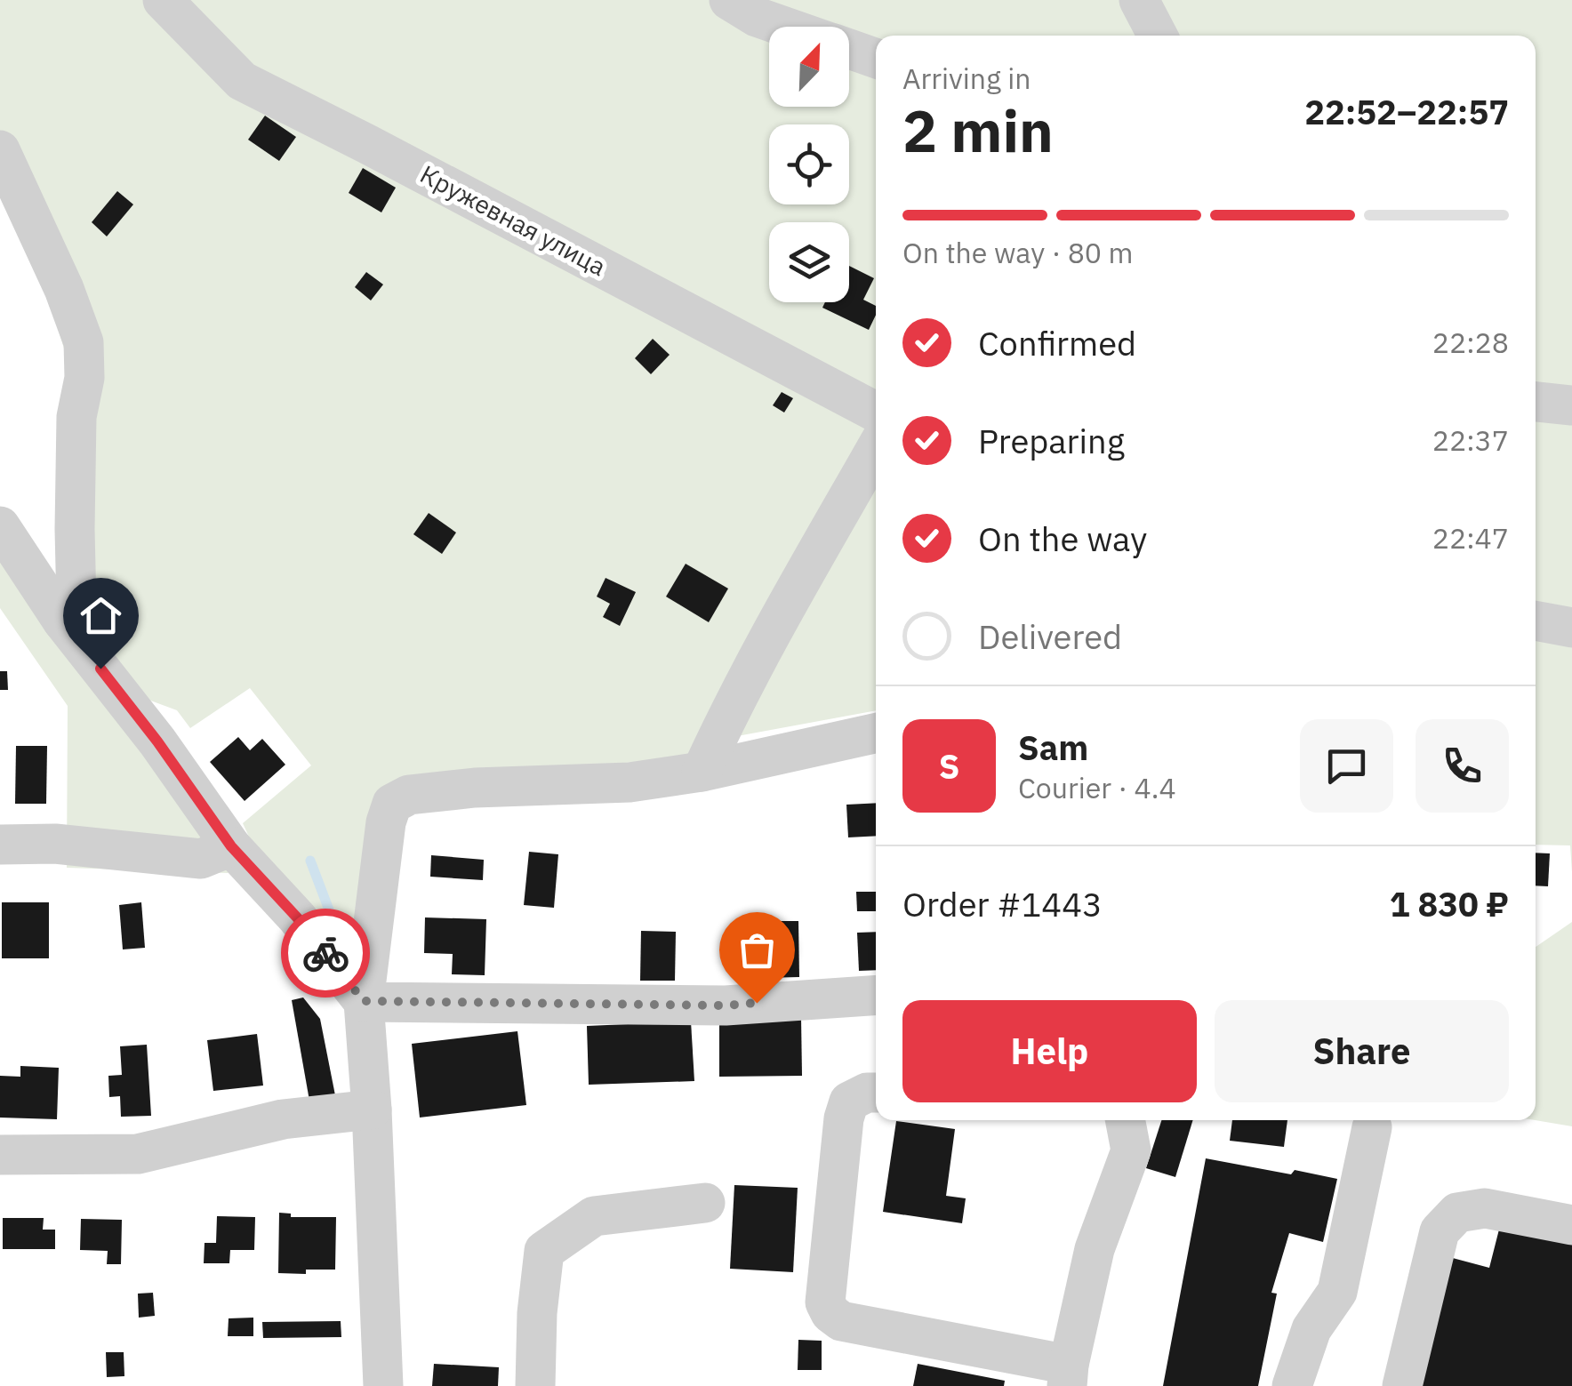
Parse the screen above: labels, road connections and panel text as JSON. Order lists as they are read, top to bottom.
{
  "streets": {
    "street": ["Кружевная улица"]
  },
  "north": "top right",
  "page": {
    "heading": ["2 min", "Arriving in", "22:52–22:57"],
    "panel": [
      "Sam",
      "Courier · 4.4",
      "Order #1443",
      "1 830 ₽"
    ],
    "bar": "On the way · 80 m",
    "list": [
      ["Confirmed", "22:28"],
      ["Preparing", "22:37"],
      ["On the way", "22:47"],
      "Delivered"
    ],
    "round": "S",
    "buttons": ["Help", "Share"]
  }
}
